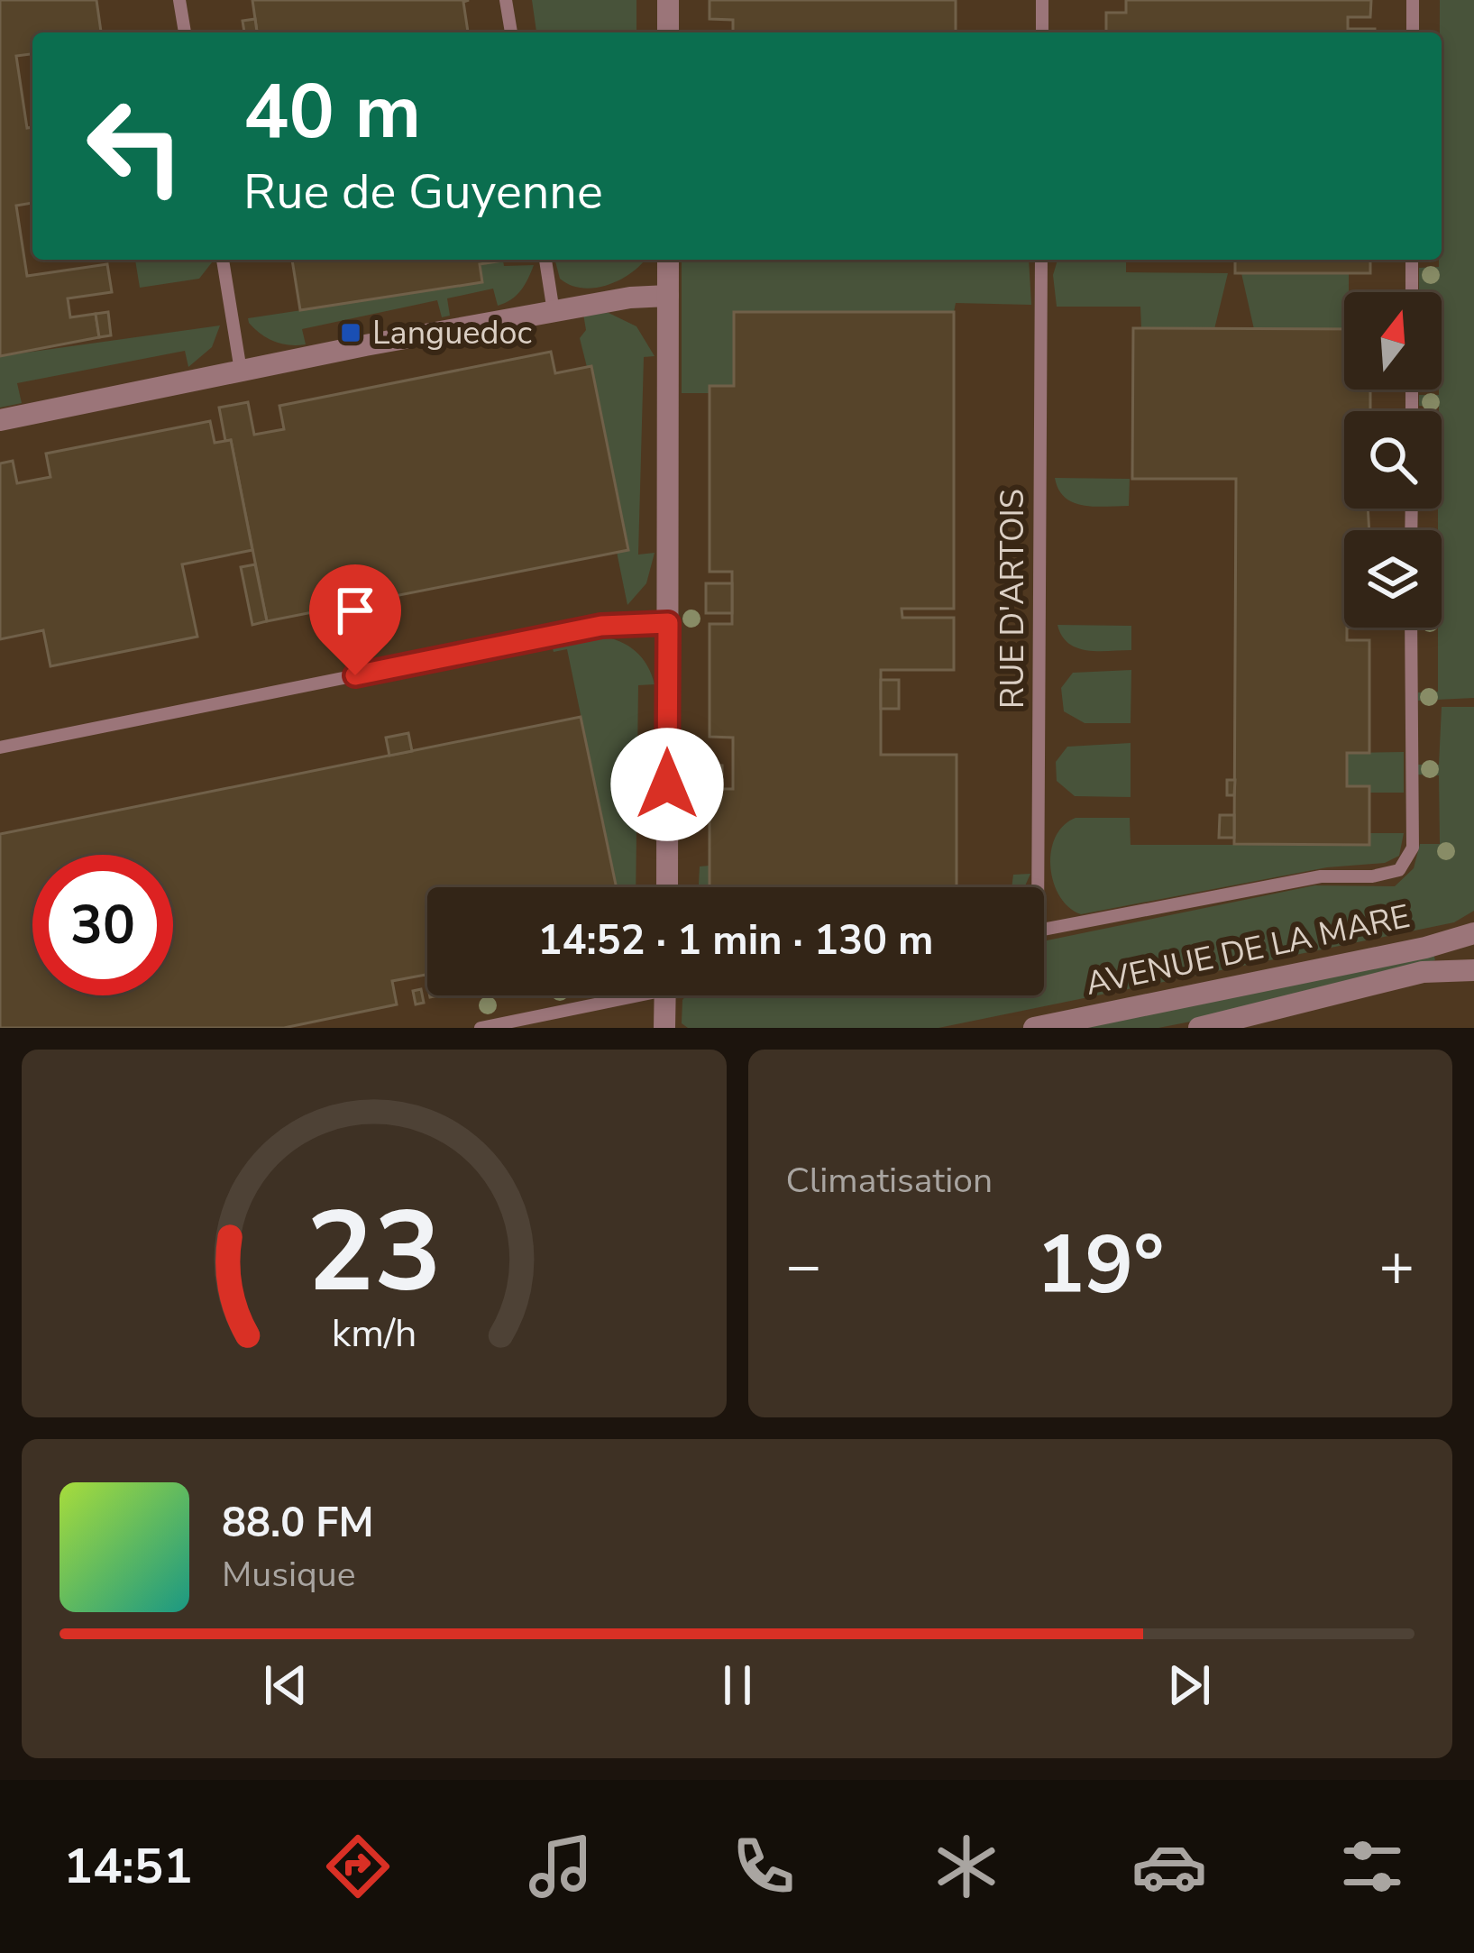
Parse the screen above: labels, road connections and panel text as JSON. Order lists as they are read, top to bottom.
{
  "streets": {
    "street": ["AVENUE DE LA MARE"],
    "lane": ["RUE D'ARTOIS"]
  },
  "places": {
    "transit": ["Languedoc"]
  },
  "north": "top",
  "page": {
    "turn": ["40 m", "Rue de Guyenne"],
    "limit": "30",
    "trip": "14:52 · 1 min · 130 m",
    "tile": "Climatisation",
    "heat": ["−", "19°", "+"],
    "song": ["88.0 FM", "Musique"],
    "tabs": "14:51",
    "gauge": ["23", "km/h"]
  }
}
